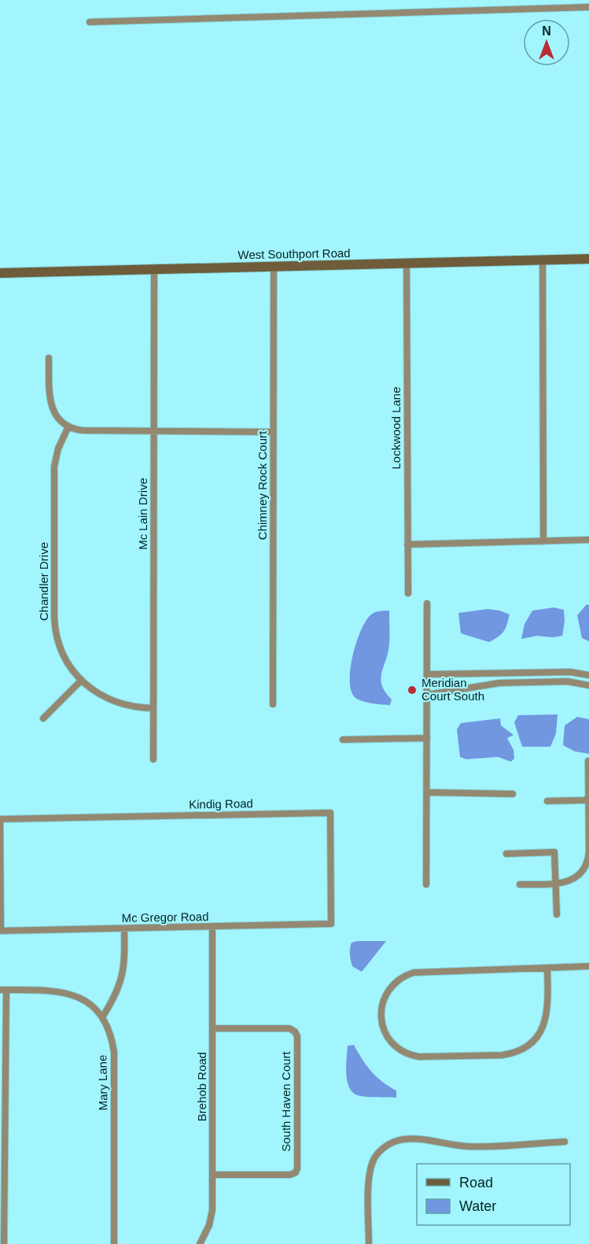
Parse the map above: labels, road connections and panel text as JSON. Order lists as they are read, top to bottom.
{
  "streets": {
    "main road": ["West Southport Road"],
    "street": [
      "Lockwood Lane",
      "Chimney Rock Court",
      "Mc Lain Drive",
      "Chandler Drive",
      "Kindig Road",
      "Mc Gregor Road",
      "Mary Lane",
      "Brehob Road",
      "South Haven Court"
    ]
  },
  "crossings": [
    ["West Southport Road", "Lockwood Lane"],
    ["West Southport Road", "Chimney Rock Court"],
    ["West Southport Road", "Mc Lain Drive"],
    ["Mc Lain Drive", "Chandler Drive"],
    ["Kindig Road", "Mc Gregor Road"],
    ["Mc Gregor Road", "Brehob Road"],
    ["Brehob Road", "South Haven Court"]
  ],
  "places": ["Meridian Court South"],
  "legend": ["Road", "Water"],
  "north": "top"
}
